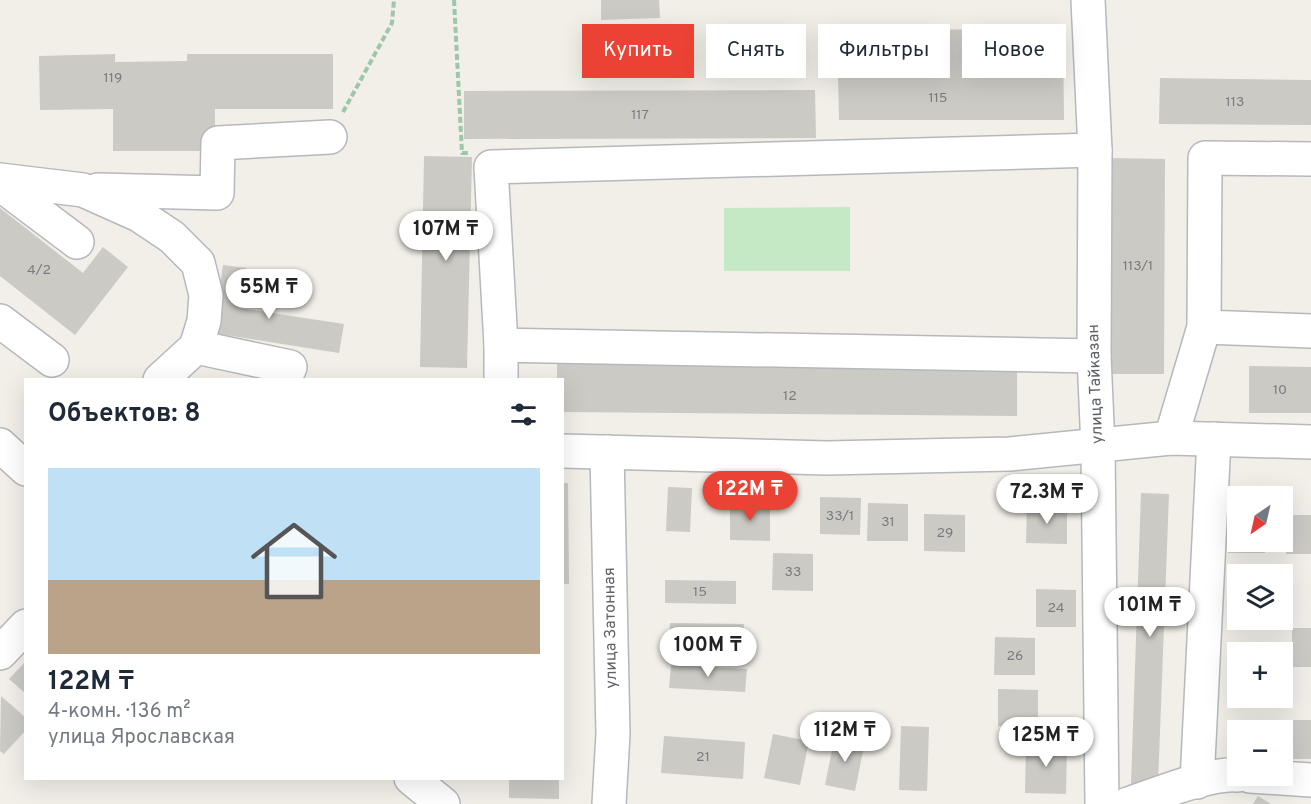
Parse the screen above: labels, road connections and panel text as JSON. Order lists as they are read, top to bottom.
{
  "streets": {
    "street": ["улица Тайказан", "улица Затонная"]
  },
  "house_numbers": [
    "119",
    "115",
    "113",
    "117",
    "113/1",
    "4/2",
    "10",
    "12",
    "33/1",
    "31",
    "29",
    "33",
    "15",
    "24",
    "26",
    "21"
  ],
  "north": "bottom left",
  "page": {
    "chip": [
      "Купить",
      "Снять",
      "Фильтры",
      "Новое"
    ],
    "price": [
      "107M ₸",
      "55M ₸",
      "122M ₸",
      "72.3M ₸",
      "101M ₸",
      "100M ₸",
      "112M ₸",
      "125M ₸"
    ],
    "heading": "Объектов: 8",
    "list": [
      {
        "name": "122M ₸",
        "note": "4-комн. · 136 m² · улица Ярославская"
      }
    ],
    "map_buttons": ["+", "−"]
  }
}
